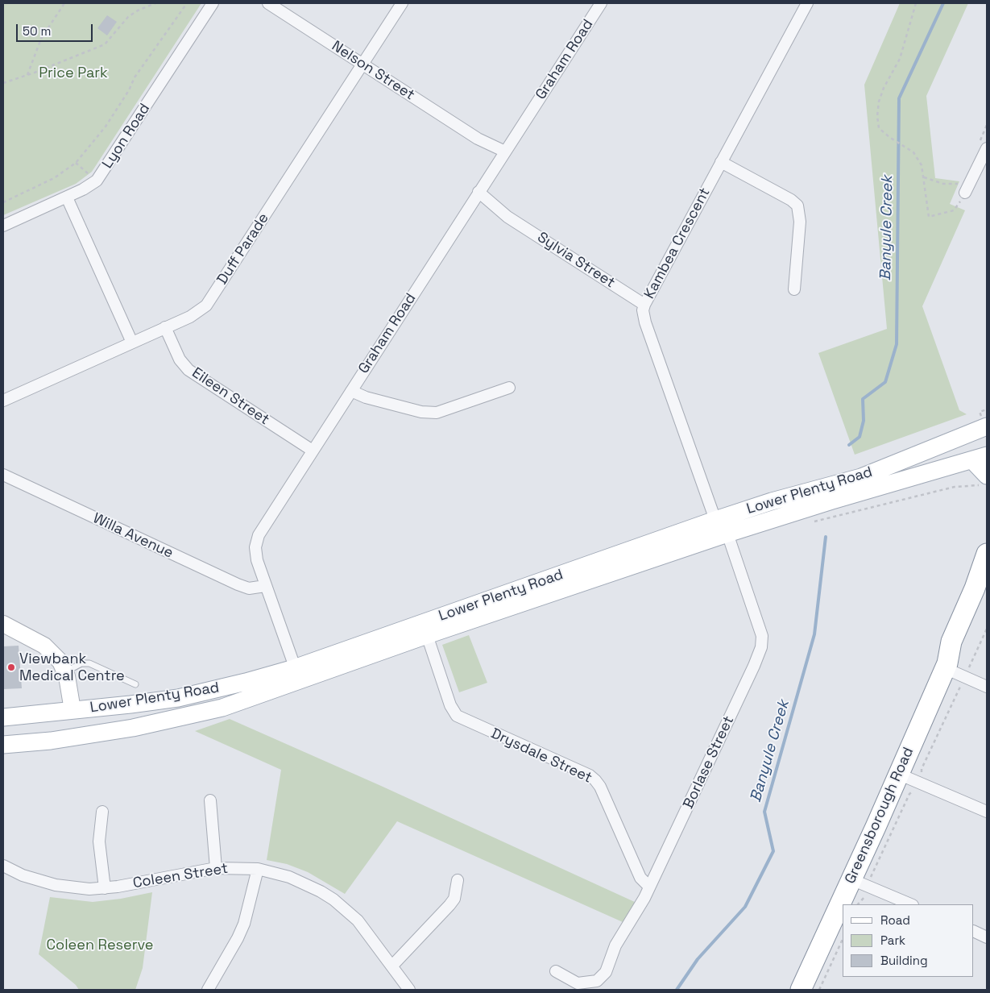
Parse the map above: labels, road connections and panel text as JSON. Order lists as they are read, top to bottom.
{
  "streets": {
    "highway": ["Greensborough Road"],
    "main road": ["Lower Plenty Road"],
    "street": [
      "Graham Road",
      "Nelson Street",
      "Lyon Road",
      "Kambea Crescent",
      "Duff Parade",
      "Sylvia Street",
      "Eileen Street",
      "Willa Avenue",
      "Drysdale Street",
      "Borlase Street",
      "Coleen Street"
    ]
  },
  "crossings": [
    ["Graham Road", "Nelson Street"],
    ["Graham Road", "Sylvia Street"],
    ["Graham Road", "Eileen Street"],
    ["Graham Road", "Lower Plenty Road"],
    ["Graham Road", "Willa Avenue"],
    ["Nelson Street", "Duff Parade"],
    ["Kambea Crescent", "Sylvia Street"],
    ["Kambea Crescent", "Lower Plenty Road"],
    ["Duff Parade", "Eileen Street"],
    ["Lower Plenty Road", "Drysdale Street"],
    ["Lower Plenty Road", "Borlase Street"],
    ["Drysdale Street", "Borlase Street"]
  ],
  "water": ["Banyule Creek"],
  "parks": ["Price Park", "Coleen Reserve"],
  "places": ["Viewbank Medical Centre"],
  "legend": ["Road", "Park", "Building"],
  "scale_bar": "50 m"
}
